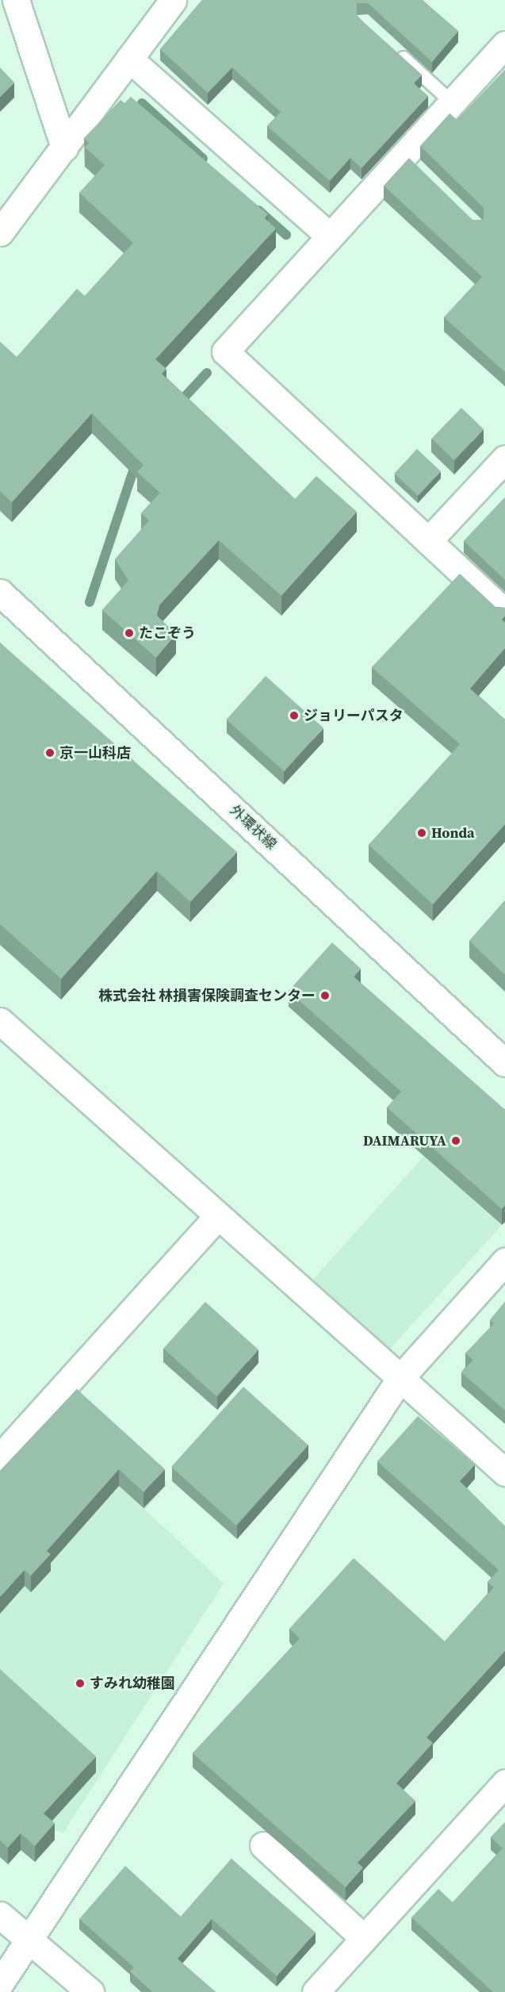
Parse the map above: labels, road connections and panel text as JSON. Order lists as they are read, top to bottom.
{
  "streets": {
    "street": ["外環状線"]
  },
  "places": [
    "たこぞう",
    "ジョリーパスタ",
    "京一山科店",
    "Honda",
    "株式会社 林損害保険調査センター",
    "DAIMARUYA",
    "すみれ幼稚園"
  ]
}
